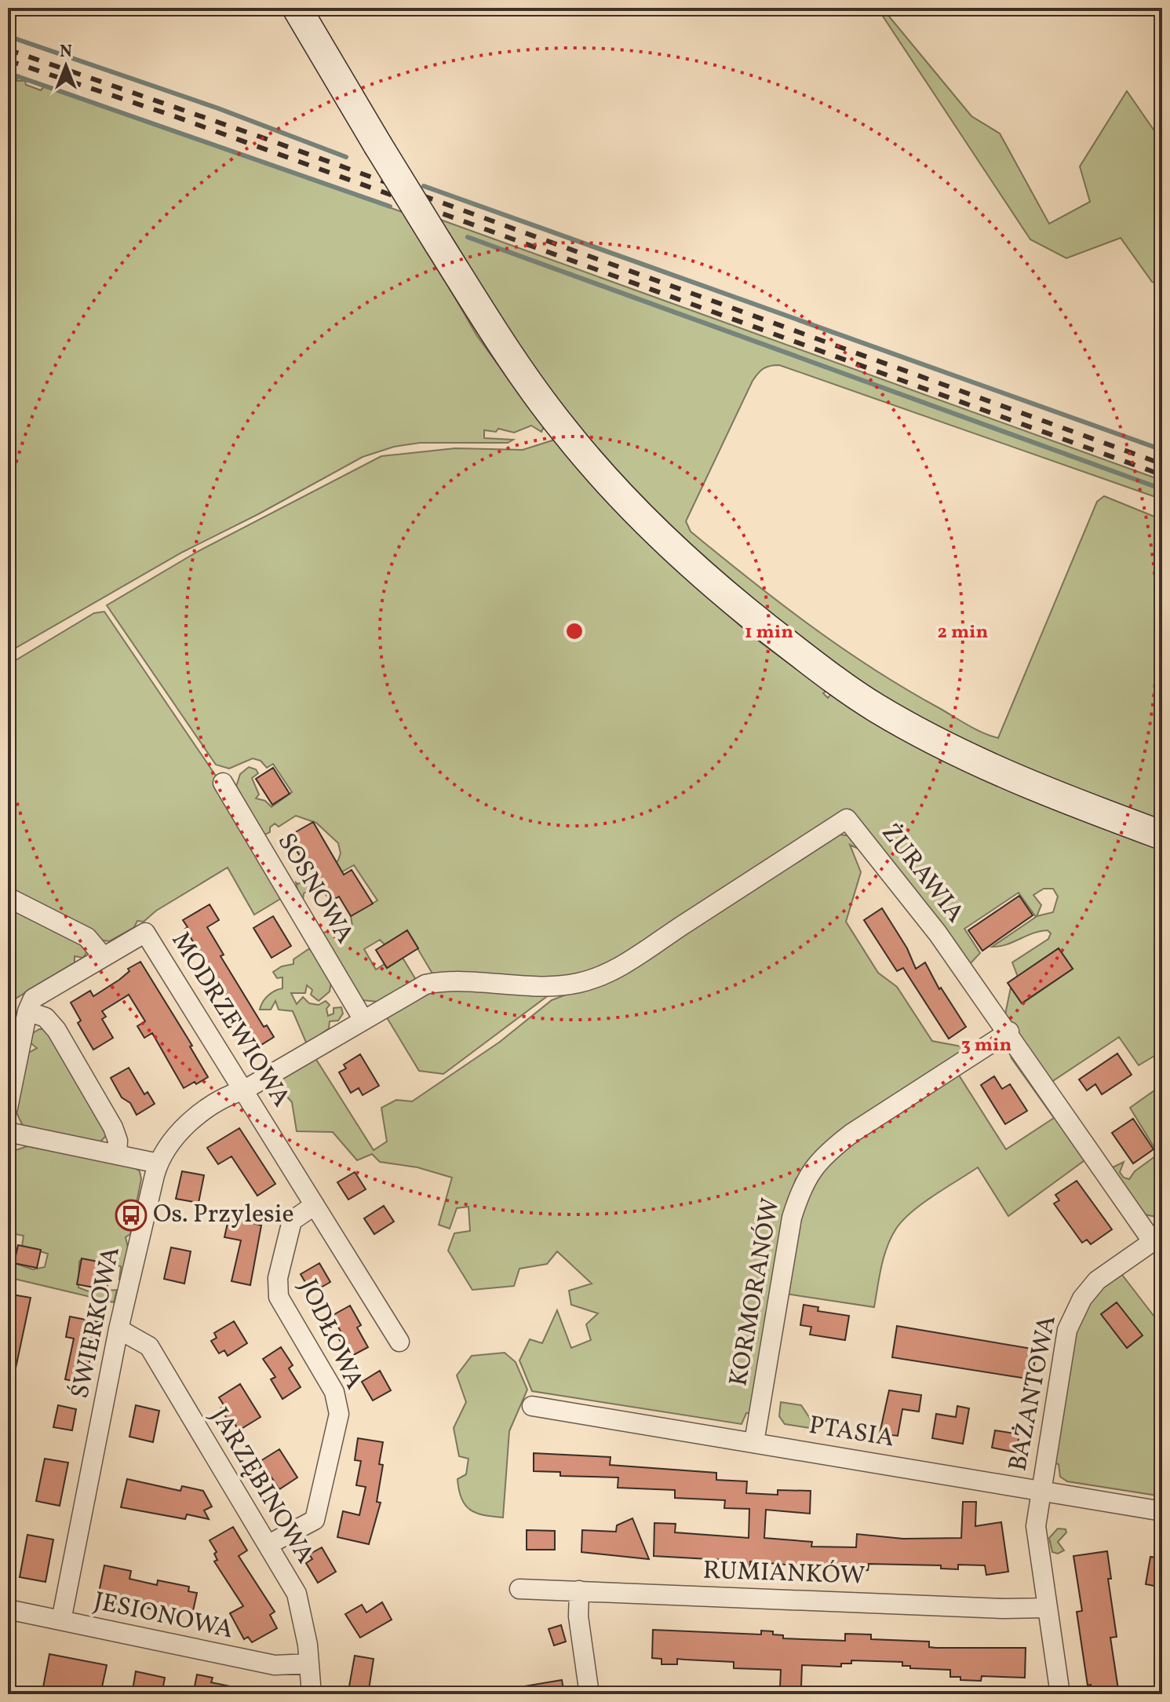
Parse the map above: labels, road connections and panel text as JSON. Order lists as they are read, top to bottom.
{
  "streets": {
    "street": [
      "ŻURAWIA",
      "SOSNOWA",
      "MODRZEWIOWA",
      "KORMORANÓW",
      "ŚWIERKOWA",
      "JODŁOWA",
      "BAŻANTOWA",
      "PTASIA",
      "JARZĘBINOWA",
      "RUMIANKÓW",
      "JESIONOWA"
    ]
  },
  "crossings": [
    ["ŻURAWIA", "KORMORANÓW"],
    ["ŻURAWIA", "ŚWIERKOWA"],
    ["ŻURAWIA", "BAŻANTOWA"],
    ["SOSNOWA", "ŚWIERKOWA"],
    ["MODRZEWIOWA", "ŚWIERKOWA"],
    ["MODRZEWIOWA", "JODŁOWA"],
    ["KORMORANÓW", "PTASIA"],
    ["ŚWIERKOWA", "JARZĘBINOWA"],
    ["ŚWIERKOWA", "JESIONOWA"],
    ["JODŁOWA", "JARZĘBINOWA"],
    ["BAŻANTOWA", "PTASIA"],
    ["BAŻANTOWA", "RUMIANKÓW"],
    ["JARZĘBINOWA", "JESIONOWA"]
  ],
  "places": {
    "bus stop": ["Os. Przylesie"]
  },
  "north": "top",
  "rings": ["1 min", "2 min", "3 min"]
}
